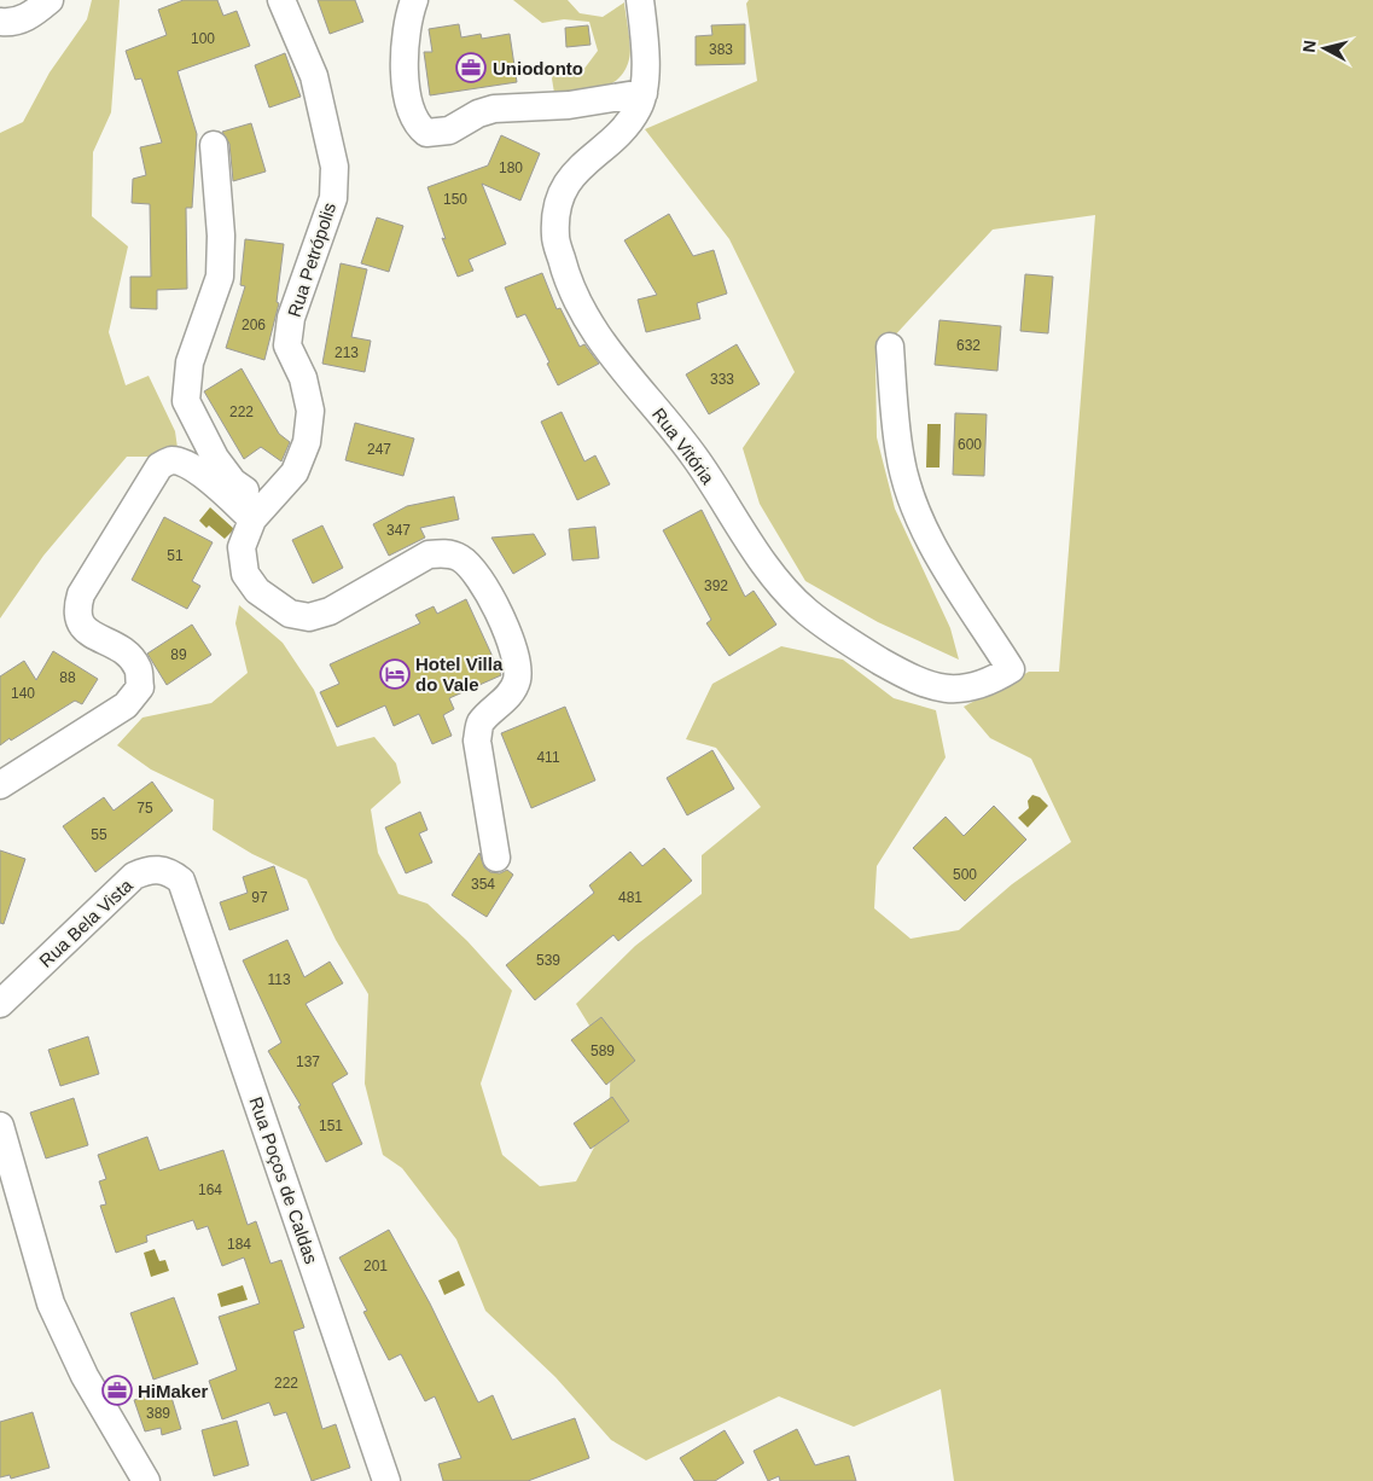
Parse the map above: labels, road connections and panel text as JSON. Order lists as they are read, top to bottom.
{
  "streets": {
    "street": [
      "Rua Petrópolis",
      "Rua Vitória",
      "Rua Bela Vista",
      "Rua Poços de Caldas"
    ]
  },
  "crossings": [
    ["Rua Bela Vista", "Rua Poços de Caldas"]
  ],
  "places": {
    "office": ["Uniodonto", "HiMaker"],
    "hotel": ["Hotel Villa do Vale"]
  },
  "house_numbers": [
    "100",
    "383",
    "180",
    "150",
    "206",
    "632",
    "213",
    "333",
    "222",
    "600",
    "247",
    "347",
    "51",
    "392",
    "89",
    "88",
    "140",
    "411",
    "75",
    "55",
    "500",
    "354",
    "97",
    "481",
    "539",
    "113",
    "589",
    "137",
    "151",
    "164",
    "184",
    "201",
    "222",
    "389"
  ],
  "north": "left"
}
